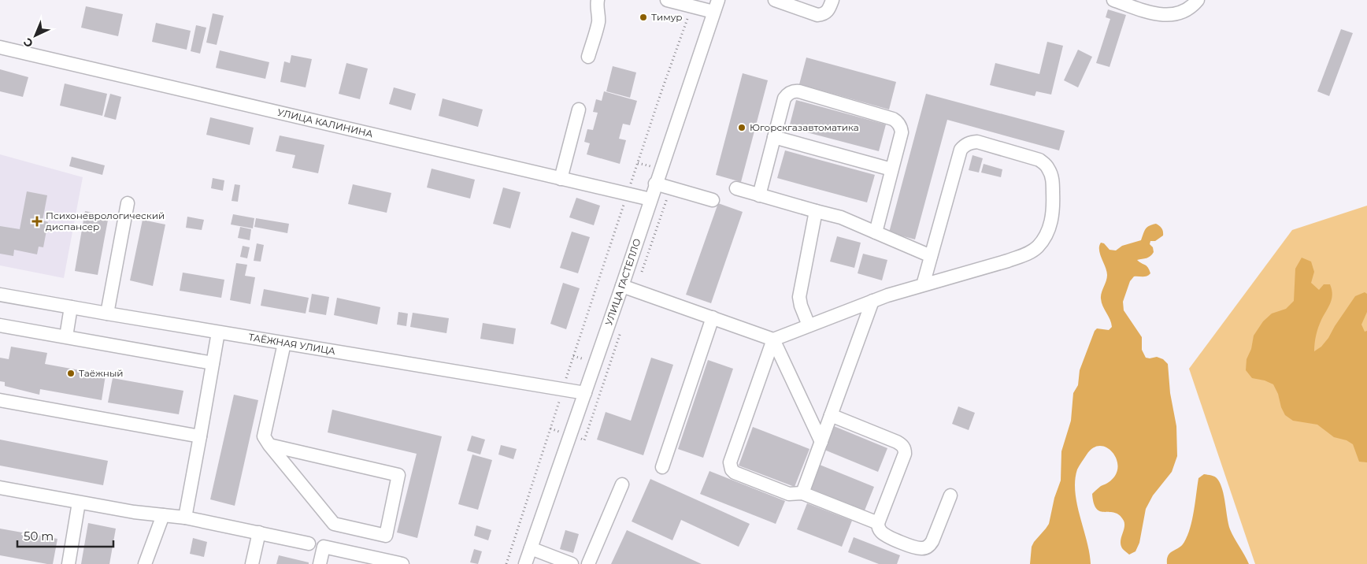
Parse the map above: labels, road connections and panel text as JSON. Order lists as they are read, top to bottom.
{
  "streets": {
    "street": ["УЛИЦА КАЛИНИНА", "УЛИЦА ГАСТЕЛЛО", "ТАЁЖНАЯ УЛИЦА"]
  },
  "crossings": [
    ["УЛИЦА КАЛИНИНА", "УЛИЦА ГАСТЕЛЛО"],
    ["УЛИЦА ГАСТЕЛЛО", "ТАЁЖНАЯ УЛИЦА"]
  ],
  "places": {
    "other": ["Тимур", "Югорскгазавтоматика", "Таёжный"],
    "health": ["Психоневрологический диспансер"]
  },
  "scale_bar": "50 m",
  "north": "bottom left"
}
